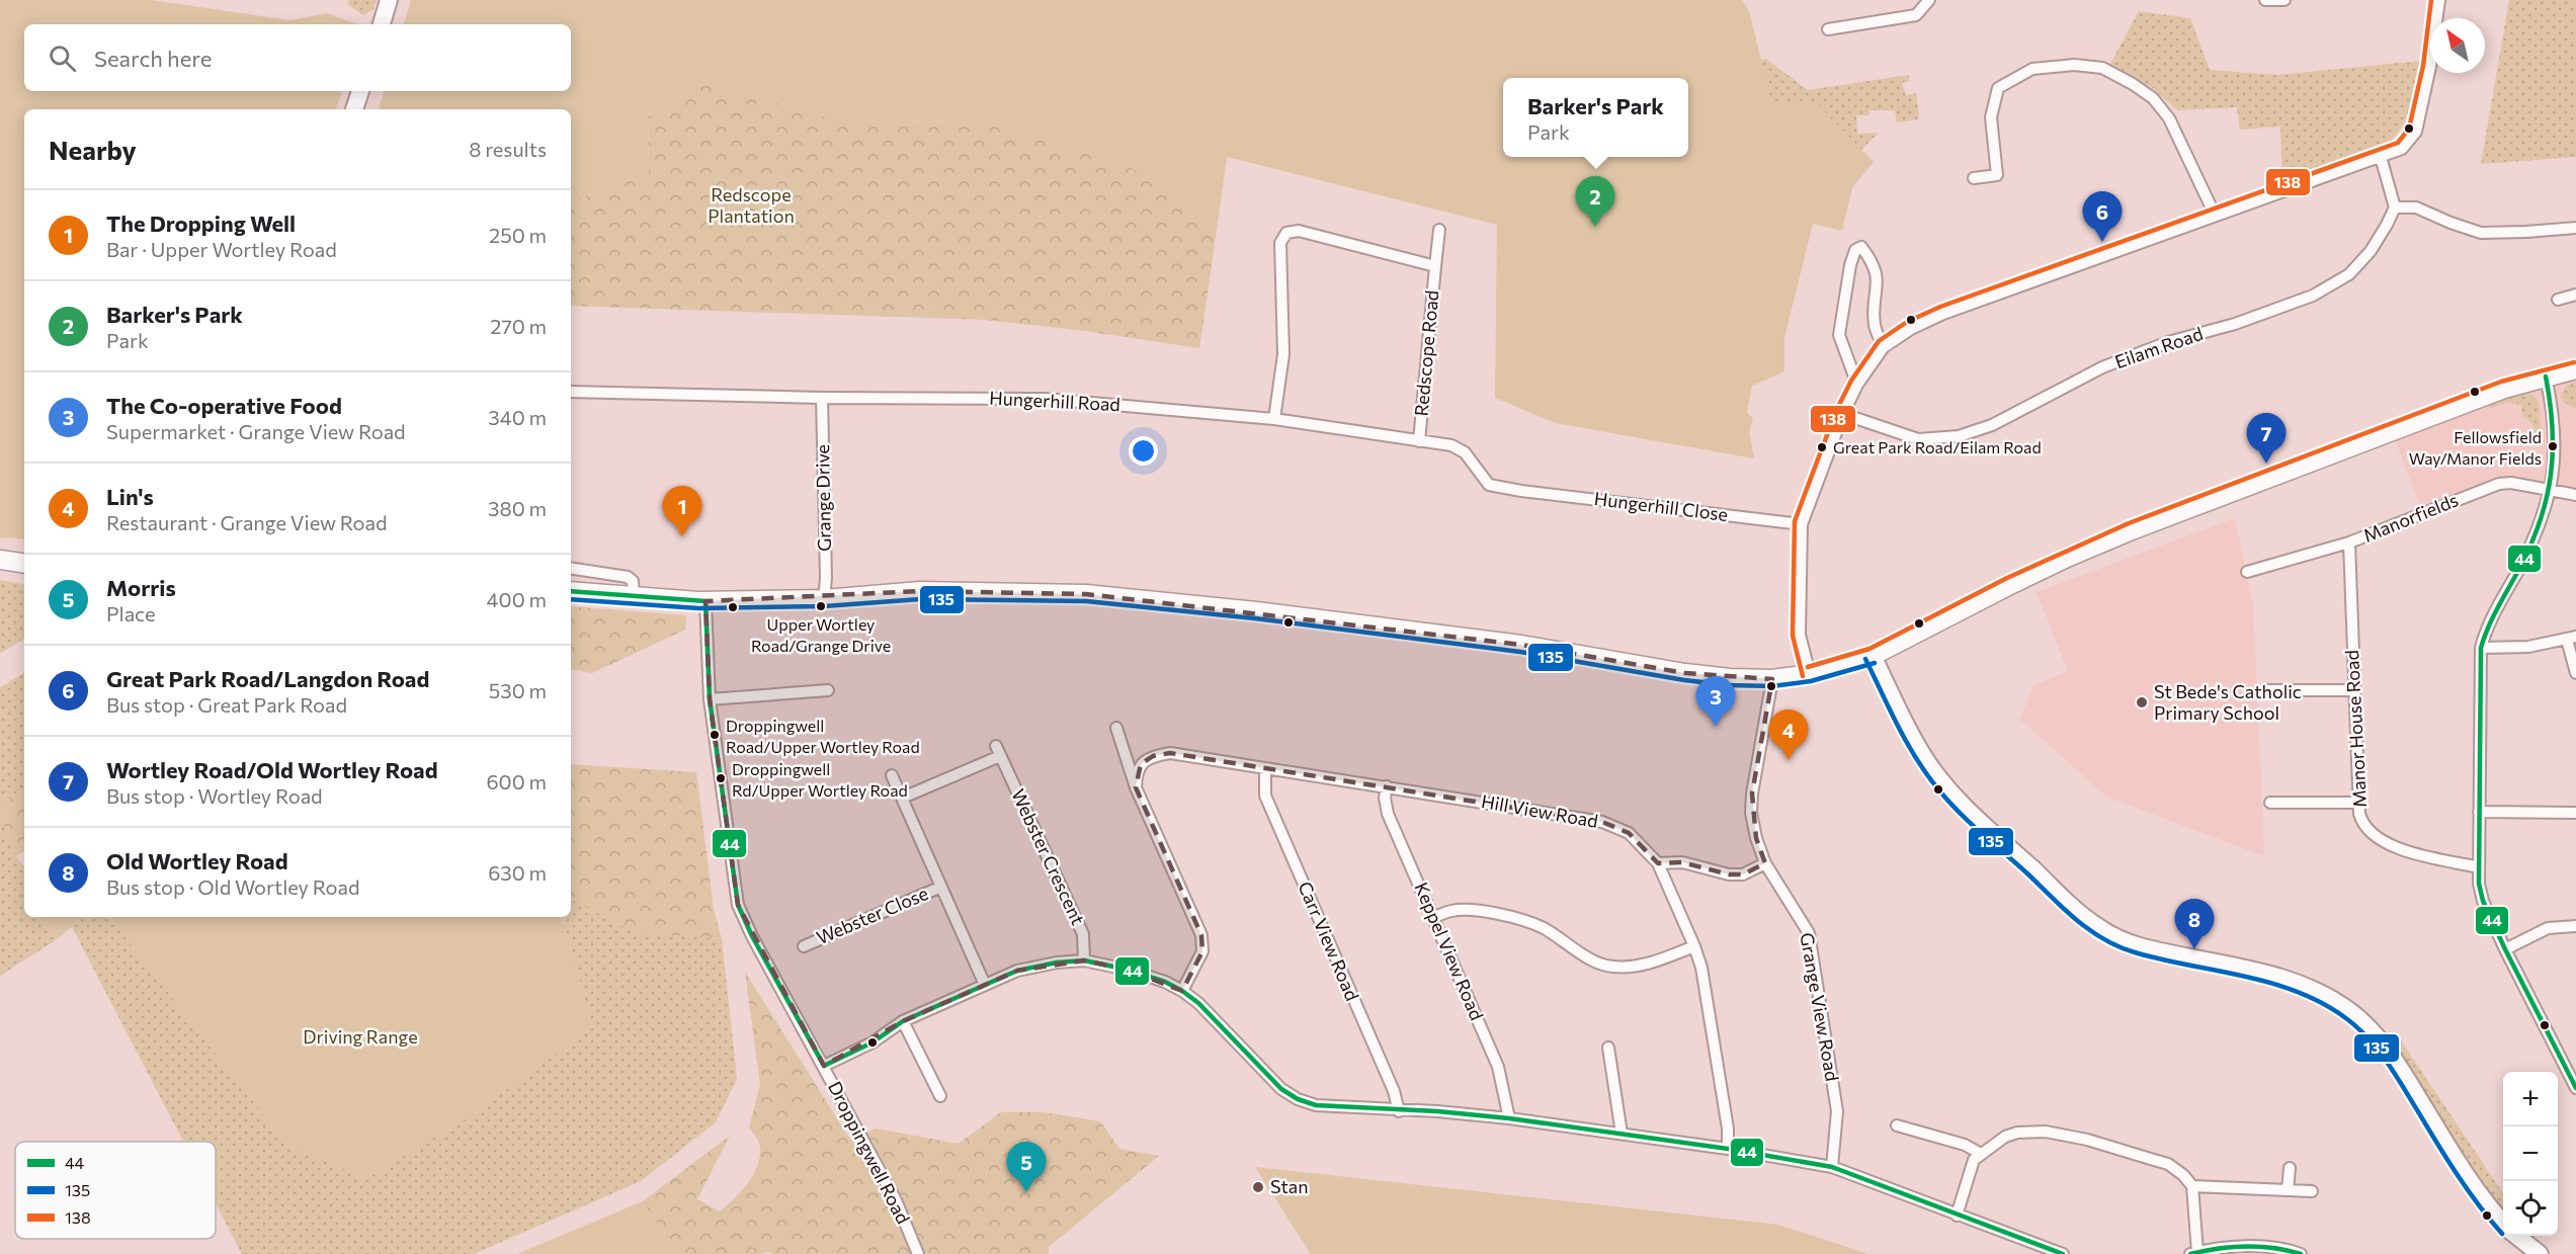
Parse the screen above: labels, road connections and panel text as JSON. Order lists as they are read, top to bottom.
{
  "streets": {
    "street": [
      "Eilam Road",
      "Redscope Road",
      "Hungerhill Road",
      "Grange Drive",
      "Hungerhill Close",
      "Manorfields",
      "Manor House Road",
      "Hill View Road",
      "Webster Crescent",
      "Webster Close",
      "Carr View Road",
      "Keppel View Road",
      "Grange View Road",
      "Droppingwell Road"
    ]
  },
  "crossings": [
    ["Redscope Road", "Hungerhill Road"],
    ["Hungerhill Road", "Grange Drive"],
    ["Hungerhill Road", "Hungerhill Close"],
    ["Manorfields", "Manor House Road"],
    ["Hill View Road", "Carr View Road"],
    ["Hill View Road", "Keppel View Road"]
  ],
  "parks": ["Redscope Plantation", "Driving Range"],
  "places": [
    "Fellowsfield Way/Manor Fields",
    "Great Park Road/Eilam Road",
    "Upper Wortley Road/Grange Drive",
    "St Bede's Catholic Primary School",
    "Droppingwell Road/Upper Wortley Road",
    "Droppingwell Rd/Upper Wortley Road",
    "Stan"
  ],
  "lines": ["transit line 138", "transit line 44", "transit line 135"],
  "legend": ["44", "135", "138"],
  "north": "top left",
  "page": {
    "search": "Search here",
    "popup": ["Barker's Park", "Park"],
    "heading": ["Nearby", "8 results"],
    "pins": [
      "2",
      "6",
      "7",
      "1",
      "3",
      "4",
      "8",
      "5"
    ],
    "list": [
      {
        "mark": "1",
        "name": "The Dropping Well",
        "note": "Bar · Upper Wortley Road",
        "value": "250 m"
      },
      {
        "mark": "2",
        "name": "Barker's Park",
        "note": "Park",
        "value": "270 m"
      },
      {
        "mark": "3",
        "name": "The Co-operative Food",
        "note": "Supermarket · Grange View Road",
        "value": "340 m"
      },
      {
        "mark": "4",
        "name": "Lin's",
        "note": "Restaurant · Grange View Road",
        "value": "380 m"
      },
      {
        "mark": "5",
        "name": "Morris",
        "note": "Place",
        "value": "400 m"
      },
      {
        "mark": "6",
        "name": "Great Park Road/Langdon Road",
        "note": "Bus stop · Great Park Road",
        "value": "530 m"
      },
      {
        "mark": "7",
        "name": "Wortley Road/Old Wortley Road",
        "note": "Bus stop · Wortley Road",
        "value": "600 m"
      },
      {
        "mark": "8",
        "name": "Old Wortley Road",
        "note": "Bus stop · Old Wortley Road",
        "value": "630 m"
      }
    ],
    "map_buttons": ["+", "−"]
  }
}
